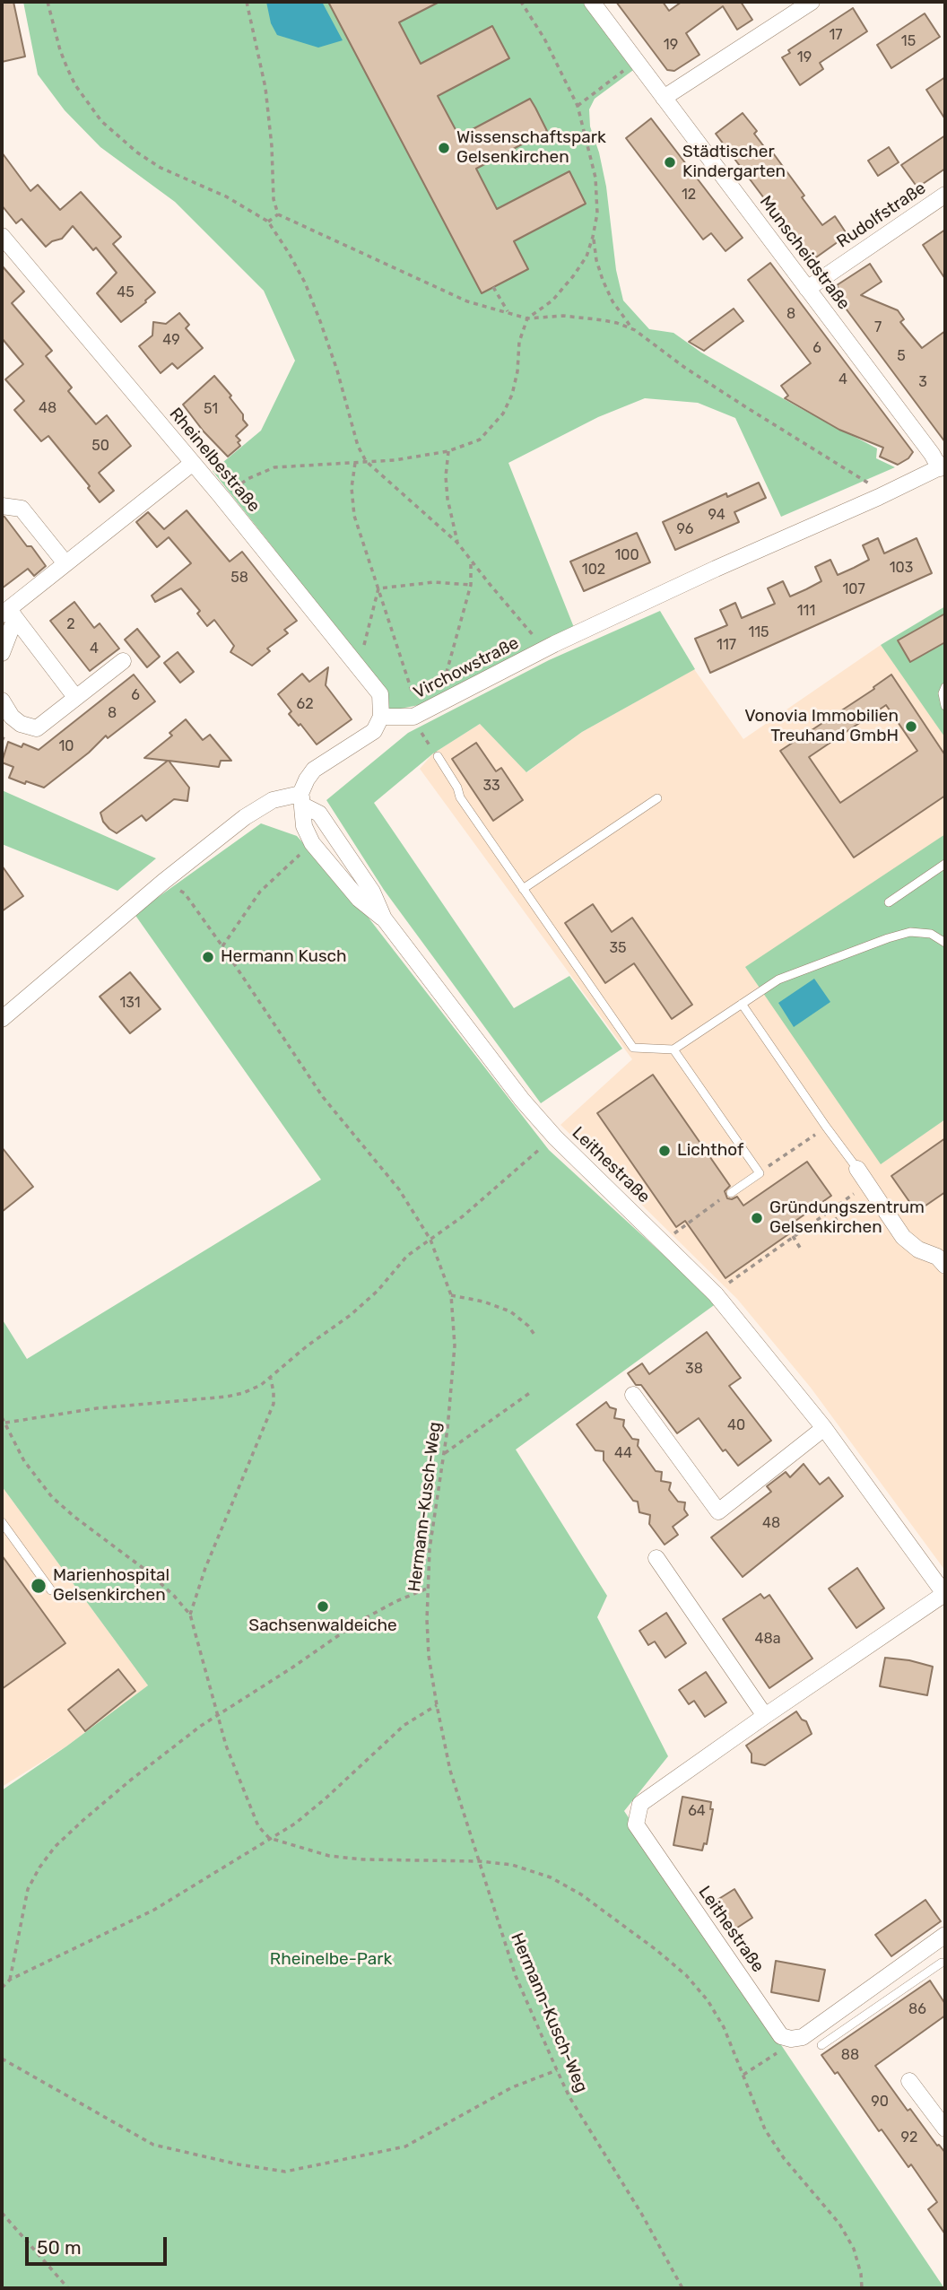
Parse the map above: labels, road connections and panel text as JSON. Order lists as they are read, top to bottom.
{
  "streets": {
    "street": [
      "Rudolfstraße",
      "Munscheidstraße",
      "Rheinelbestraße",
      "Virchowstraße",
      "Leithestraße"
    ],
    "path": ["Hermann-Kusch-Weg"]
  },
  "crossings": [
    ["Rudolfstraße", "Munscheidstraße"],
    ["Munscheidstraße", "Virchowstraße"],
    ["Rheinelbestraße", "Virchowstraße"]
  ],
  "parks": ["Rheinelbe-Park"],
  "places": [
    "Wissenschaftspark Gelsenkirchen",
    "Städtischer Kindergarten",
    "Vonovia Immobilien Treuhand GmbH",
    "Hermann Kusch",
    "Lichthof",
    "Gründungszentrum Gelsenkirchen",
    "Marienhospital Gelsenkirchen",
    "Sachsenwaldeiche"
  ],
  "house_numbers": [
    "17",
    "15",
    "19",
    "19",
    "12",
    "45",
    "8",
    "7",
    "49",
    "6",
    "5",
    "4",
    "3",
    "48",
    "51",
    "50",
    "94",
    "96",
    "100",
    "103",
    "102",
    "58",
    "107",
    "111",
    "2",
    "115",
    "117",
    "4",
    "6",
    "62",
    "8",
    "10",
    "33",
    "35",
    "131",
    "38",
    "40",
    "44",
    "48",
    "48a",
    "64",
    "86",
    "88",
    "90",
    "92"
  ],
  "scale_bar": "50 m"
}
